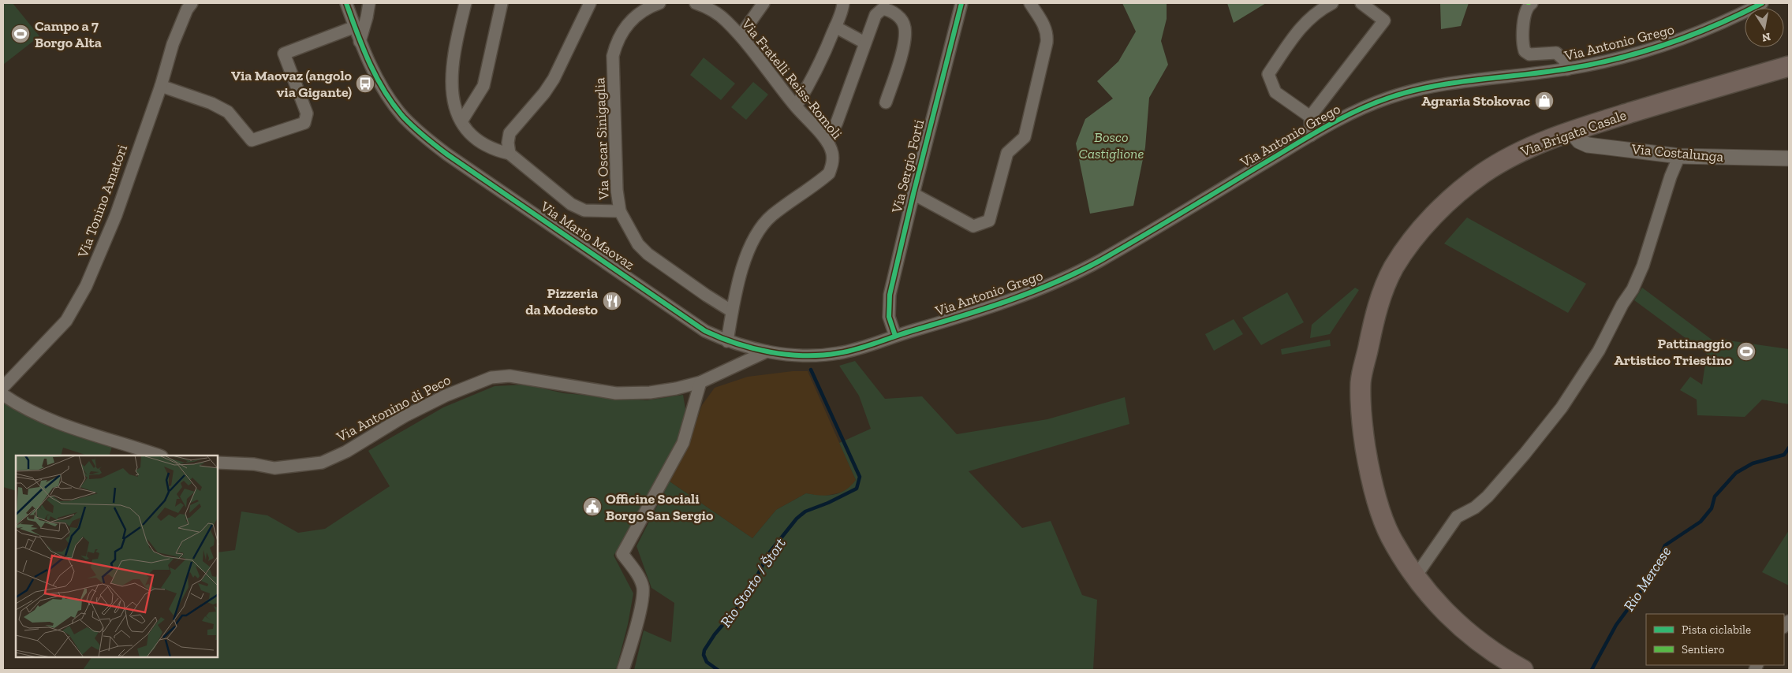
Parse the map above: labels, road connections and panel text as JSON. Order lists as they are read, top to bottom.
{
  "streets": {
    "main road": ["Via Brigata Casale"],
    "street": [
      "Via Antonio Grego",
      "Via Fratelli Reiss-Romoli",
      "Via Oscar Sinigaglia",
      "Via Costalunga",
      "Via Sergio Forti",
      "Via Tonino Amatori",
      "Via Mario Maovaz",
      "Via Antonino di Peco"
    ]
  },
  "crossings": [
    ["Via Antonio Grego", "Via Sergio Forti"],
    ["Via Antonio Grego", "Via Mario Maovaz"],
    ["Via Fratelli Reiss-Romoli", "Via Oscar Sinigaglia"],
    ["Via Fratelli Reiss-Romoli", "Via Mario Maovaz"],
    ["Via Brigata Casale", "Via Costalunga"],
    ["Via Sergio Forti", "Via Mario Maovaz"],
    ["Via Mario Maovaz", "Via Antonino di Peco"]
  ],
  "water": ["Rio Mercese", "Rio Storto / Štort"],
  "parks": ["Bosco Castiglione"],
  "places": {
    "sports": ["Campo a 7 Borgo Alta", "Pattinaggio Artistico Triestino"],
    "bus stop": ["Via Maovaz (angolo via Gigante)"],
    "shop": ["Agraria Stokovac"],
    "restaurant": ["Pizzeria da Modesto"],
    "public building": ["Officine Sociali Borgo San Sergio"]
  },
  "legend": ["Pista ciclabile", "Sentiero"],
  "north": "bottom"
}
